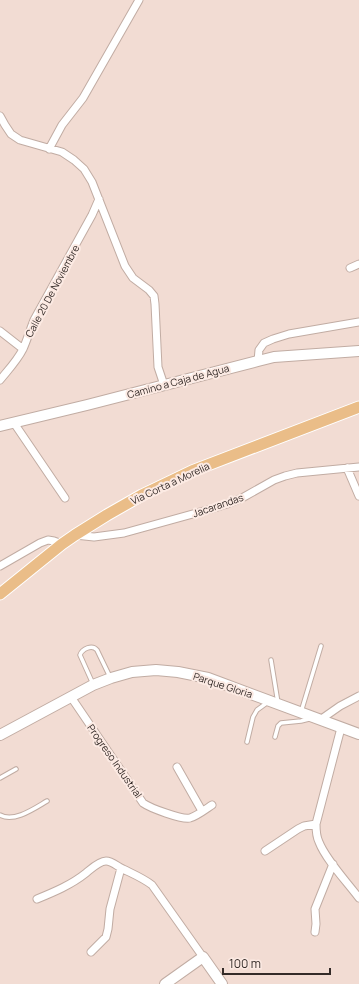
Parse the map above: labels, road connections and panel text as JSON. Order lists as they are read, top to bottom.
{
  "streets": {
    "main road": ["Camino a Caja de Agua", "Via Corta a Morelia", "Parque Gloria"],
    "street": ["Calle 20 De Noviembre", "Jacarandas", "Progreso Industrial"]
  },
  "crossings": [
    ["Via Corta a Morelia", "Jacarandas"],
    ["Parque Gloria", "Progreso Industrial"]
  ],
  "scale_bar": "100 m"
}
